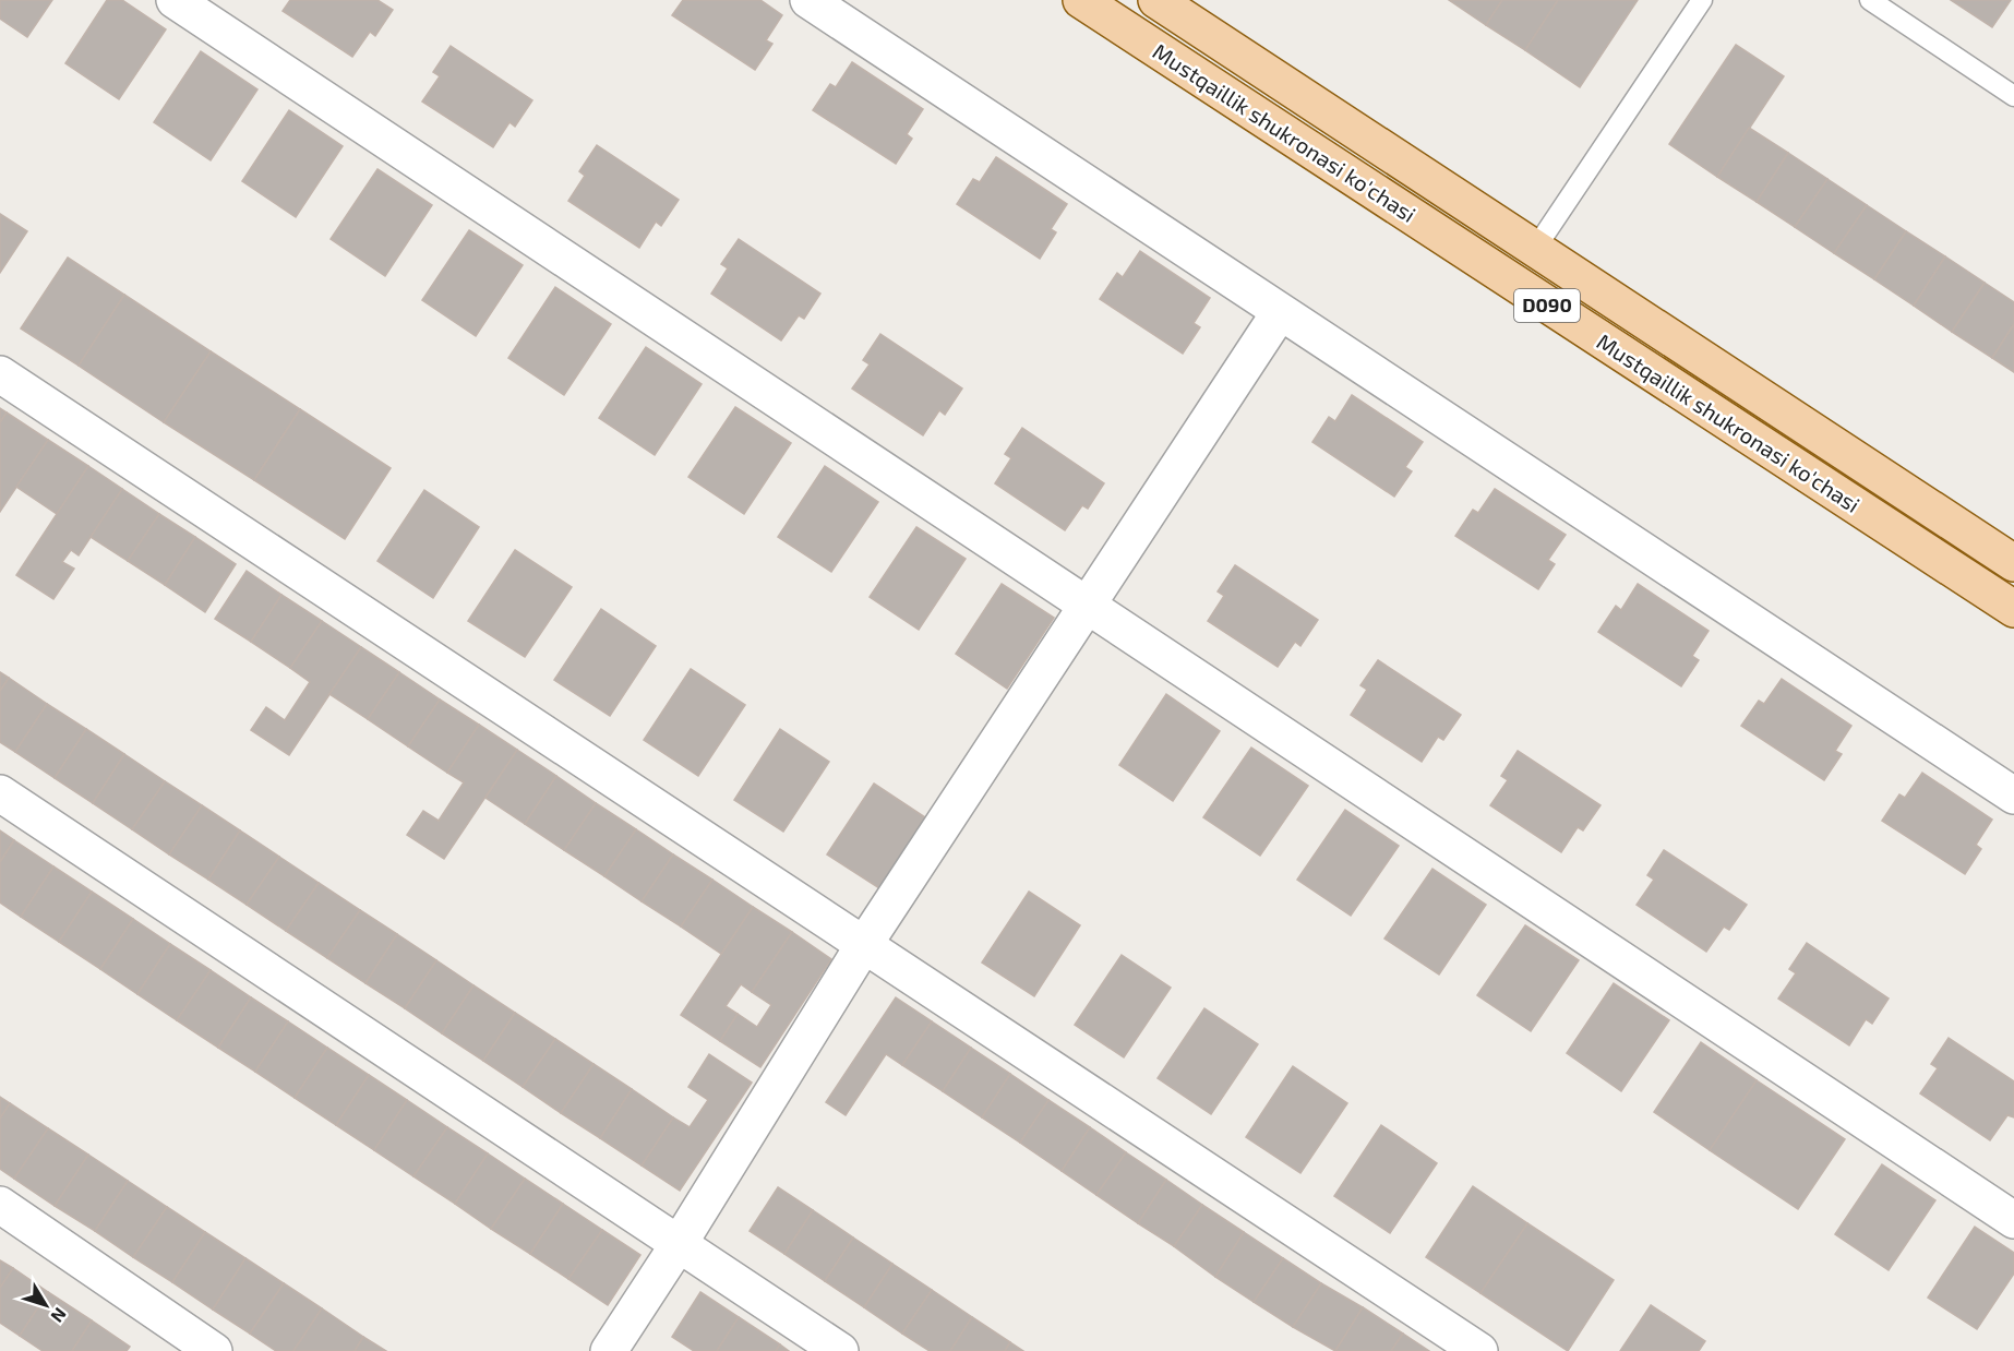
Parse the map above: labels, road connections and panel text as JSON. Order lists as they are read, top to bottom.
{
  "streets": {
    "main road": ["Mustqaillik shukronasi ko'chasi", "D090"]
  },
  "north": "bottom right"
}
